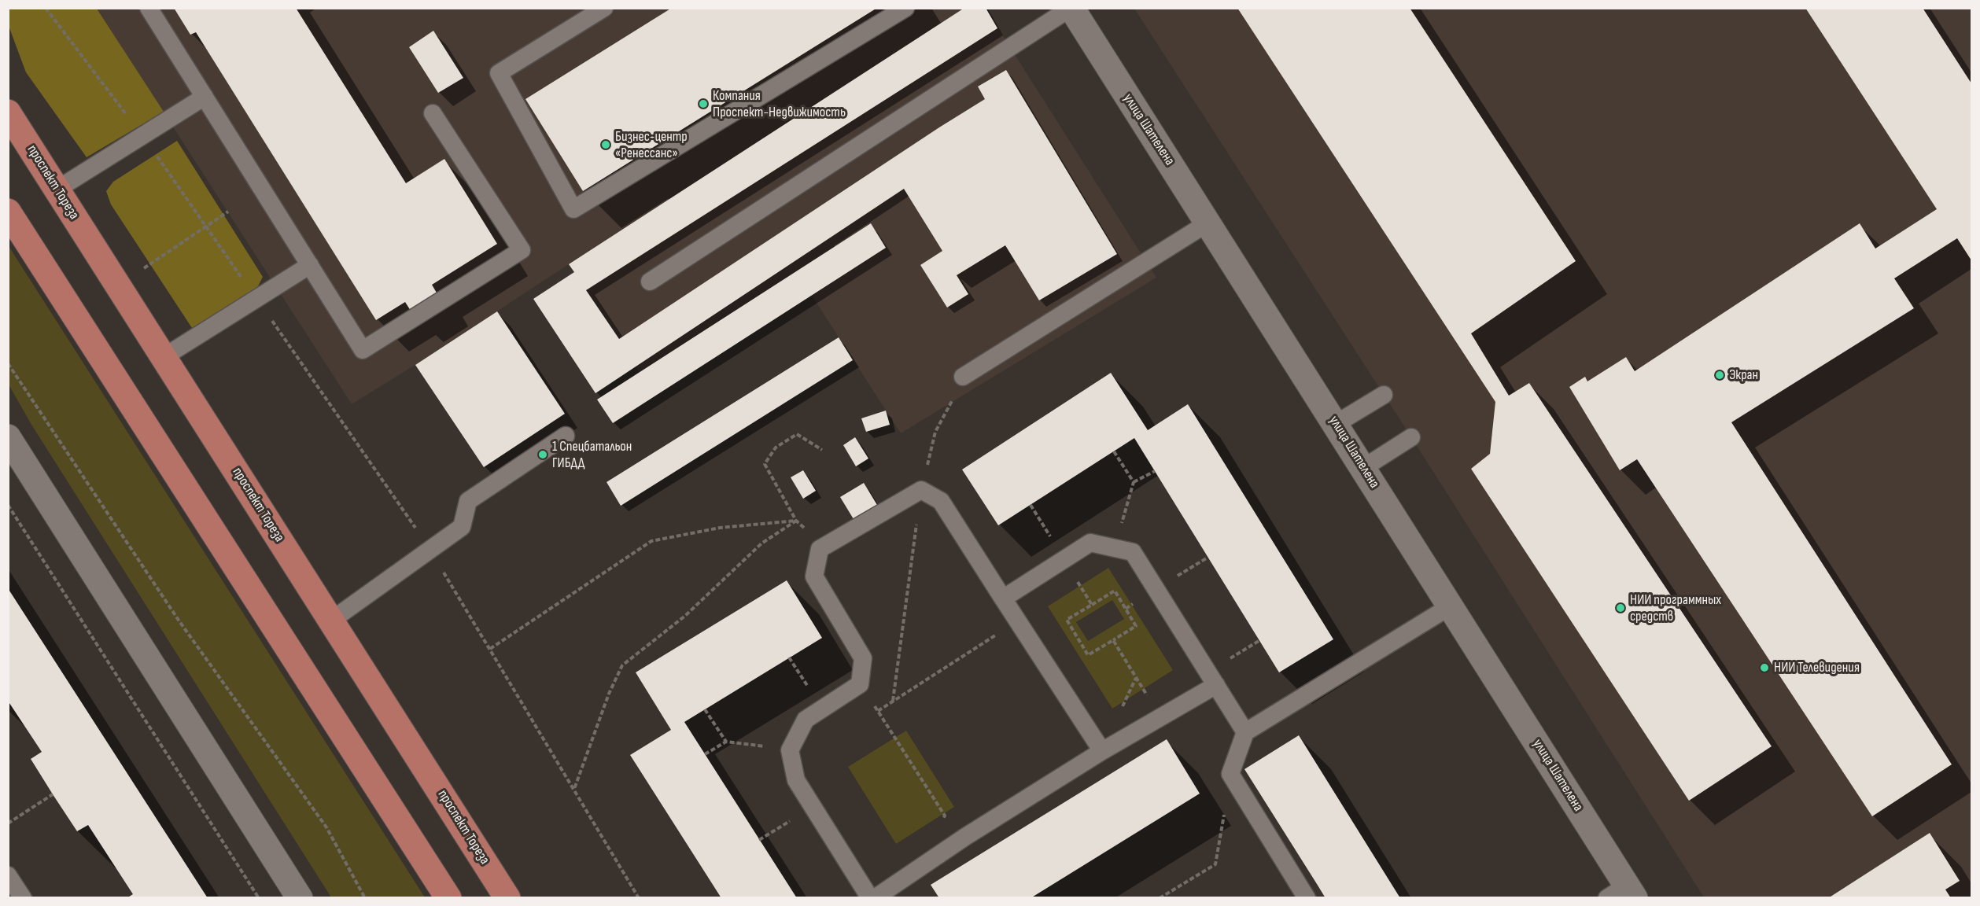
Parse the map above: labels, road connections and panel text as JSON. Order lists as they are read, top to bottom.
{
  "streets": {
    "main road": ["проспект Тореза"],
    "street": ["улица Шателена"]
  },
  "places": [
    "Компания Проспект-Недвижимость",
    "Бизнес-центр «Ренессанс»",
    "Экран",
    "1 Спецбатальон ГИБДД",
    "НИИ программных средств",
    "НИИ Телевидения"
  ]
}
